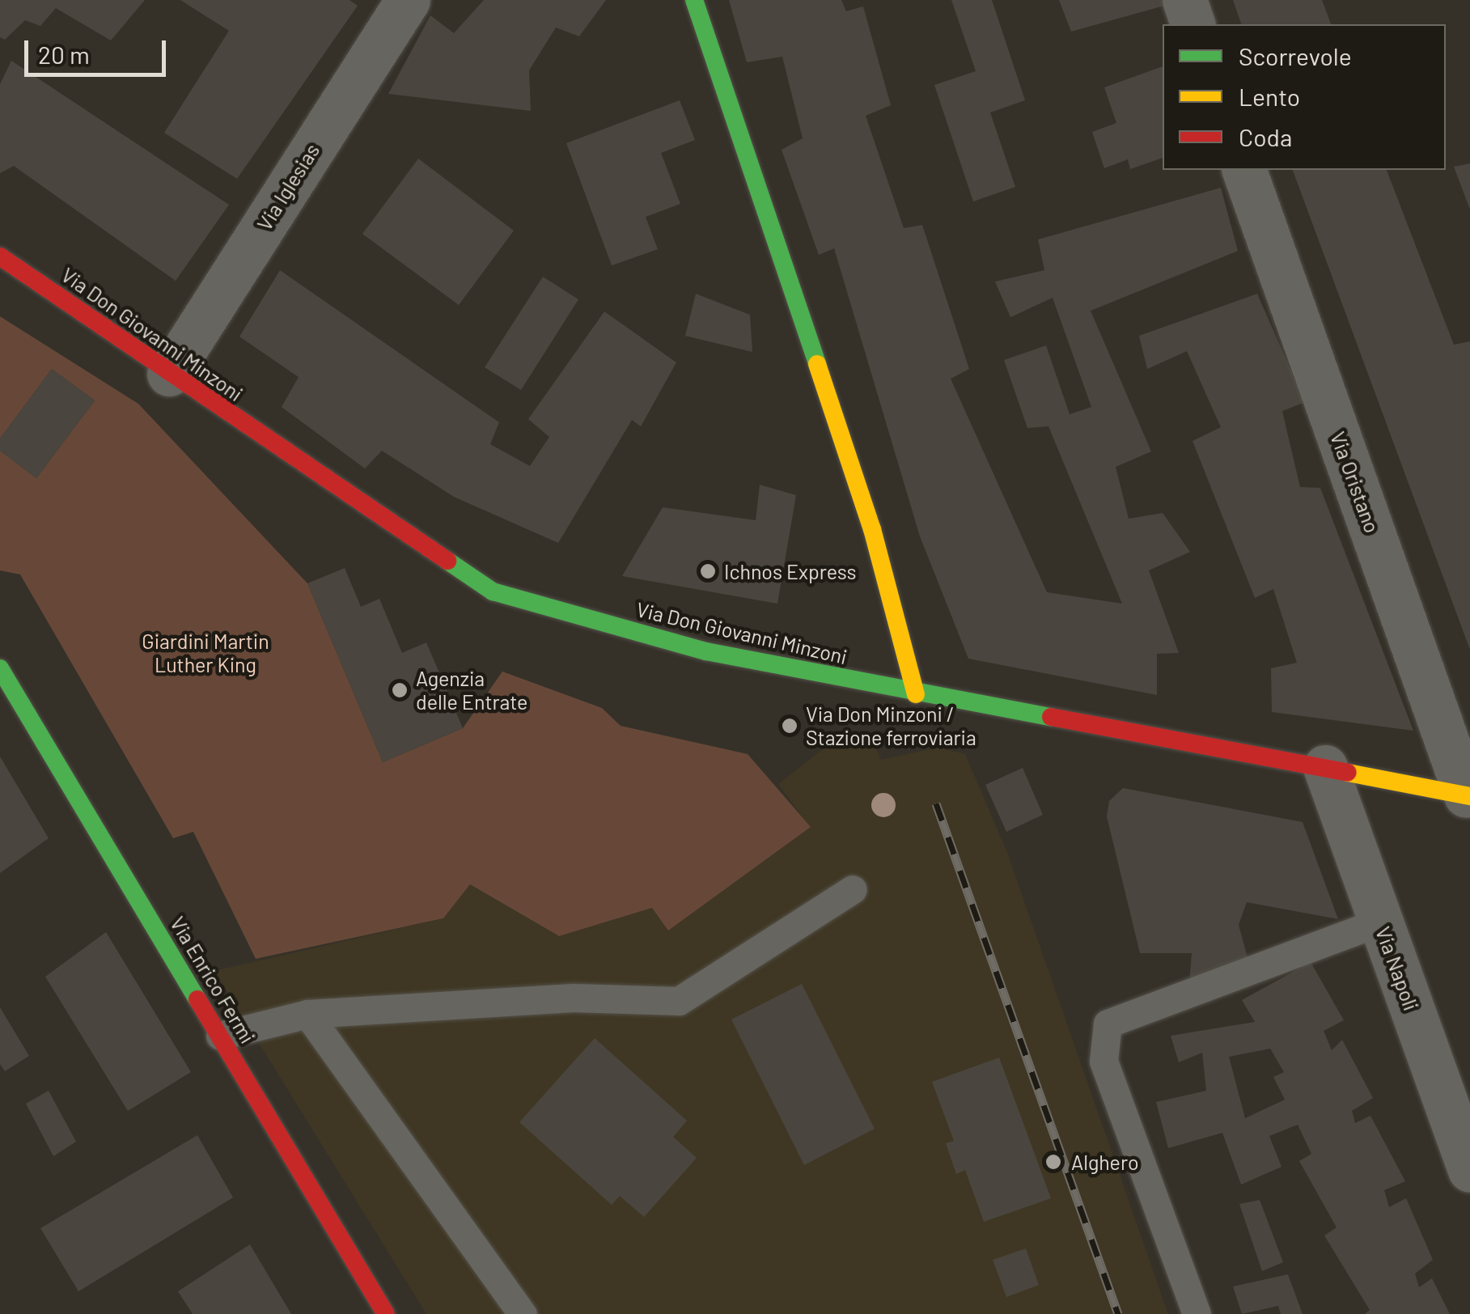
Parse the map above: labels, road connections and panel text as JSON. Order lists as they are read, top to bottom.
{
  "streets": {
    "main road": ["Via Don Giovanni Minzoni", "Via Enrico Fermi"],
    "street": ["Via Iglesias", "Via Oristano", "Via Napoli"]
  },
  "crossings": [
    ["Via Iglesias", "Via Don Giovanni Minzoni"],
    ["Via Don Giovanni Minzoni", "Via Oristano"],
    ["Via Don Giovanni Minzoni", "Via Napoli"]
  ],
  "parks": ["Giardini Martin Luther King"],
  "places": [
    "Ichnos Express",
    "Agenzia delle Entrate",
    "Via Don Minzoni / Stazione ferroviaria",
    "Alghero"
  ],
  "legend": ["Scorrevole", "Lento", "Coda"],
  "scale_bar": "20 m"
}
